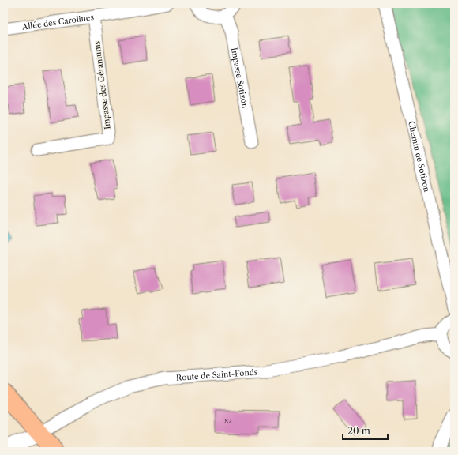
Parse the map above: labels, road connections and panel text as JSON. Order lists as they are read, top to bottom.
{
  "streets": {
    "street": [
      "Allée des Carolines",
      "Impasse Sotizon",
      "Impasse des Géraniums",
      "Chemin de Sotizon",
      "Route de Saint-Fonds"
    ]
  },
  "crossings": [
    ["Allée des Carolines", "Impasse des Géraniums"]
  ],
  "house_numbers": ["82"],
  "scale_bar": "20 m"
}
